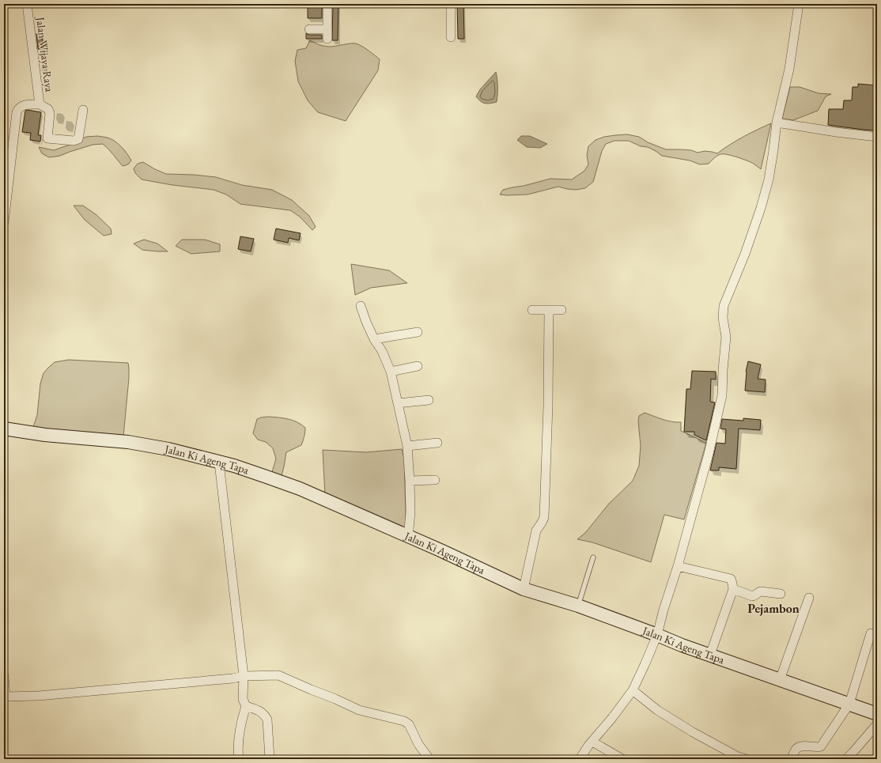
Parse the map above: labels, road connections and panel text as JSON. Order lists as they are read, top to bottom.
{
  "streets": {
    "street": ["Jalan Wijaya Raya", "Jalan Ki Ageng Tapa"]
  },
  "districts": ["Pejambon"]
}
